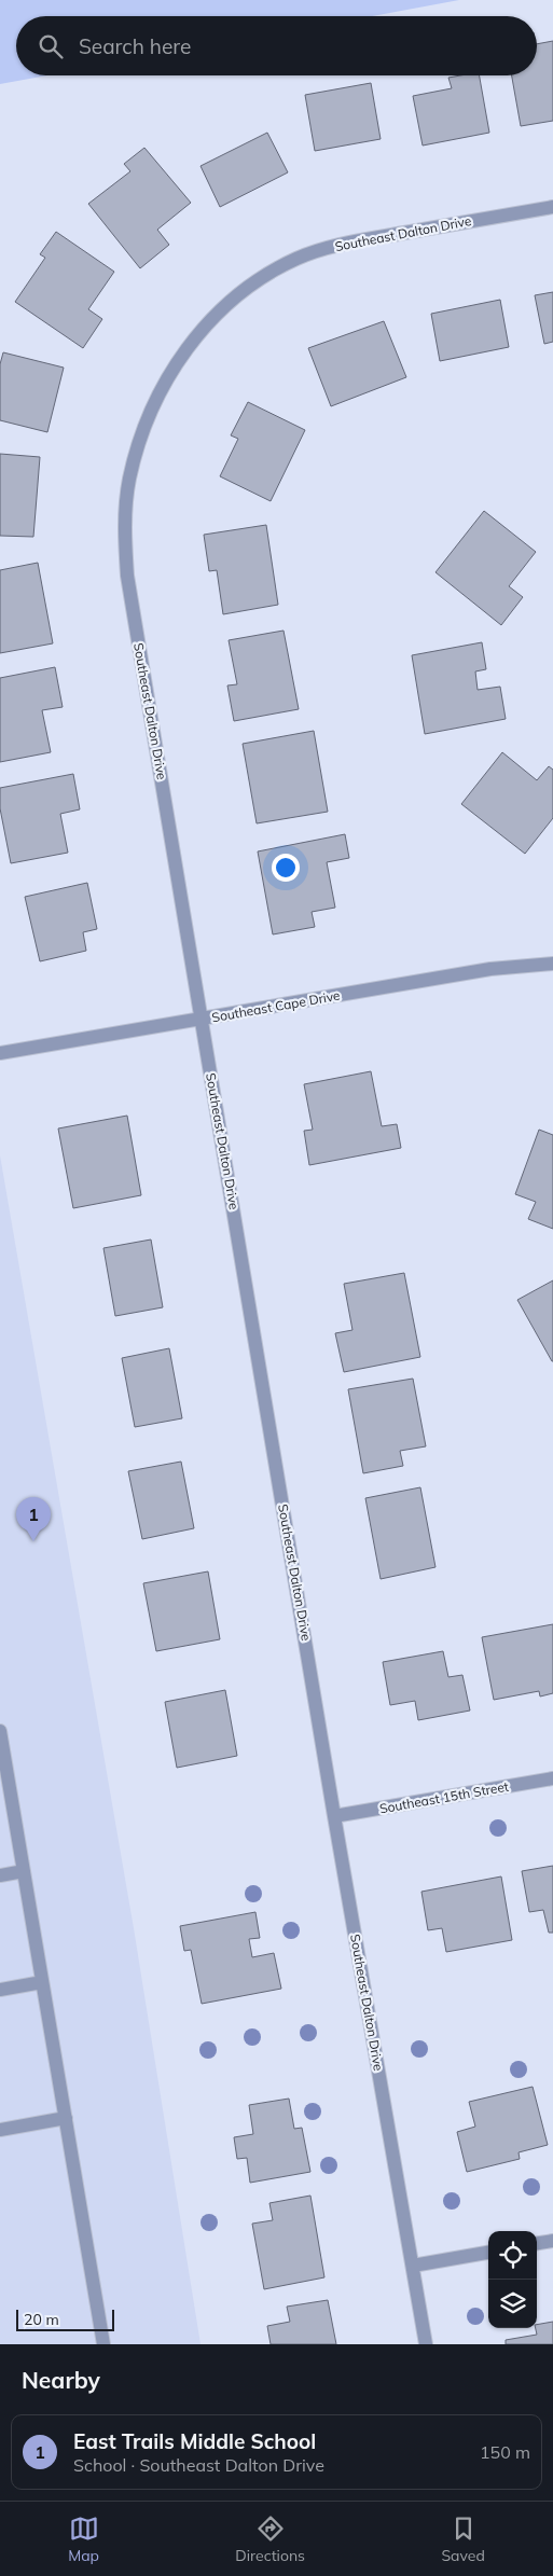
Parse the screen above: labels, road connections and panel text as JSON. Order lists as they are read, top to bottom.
{
  "streets": {
    "street": ["Southeast Dalton Drive", "Southeast Cape Drive", "Southeast 15th Street"]
  },
  "crossings": [
    ["Southeast Dalton Drive", "Southeast Cape Drive"],
    ["Southeast Dalton Drive", "Southeast 15th Street"]
  ],
  "scale_bar": "20 m",
  "page": {
    "search": "Search here",
    "pins": "1",
    "scale": "20 m",
    "heading": "Nearby",
    "list": [
      {
        "mark": "1",
        "name": "East Trails Middle School",
        "note": "School · Southeast Dalton Drive",
        "value": "150 m"
      }
    ],
    "nav": ["Map", "Directions", "Saved"]
  }
}
